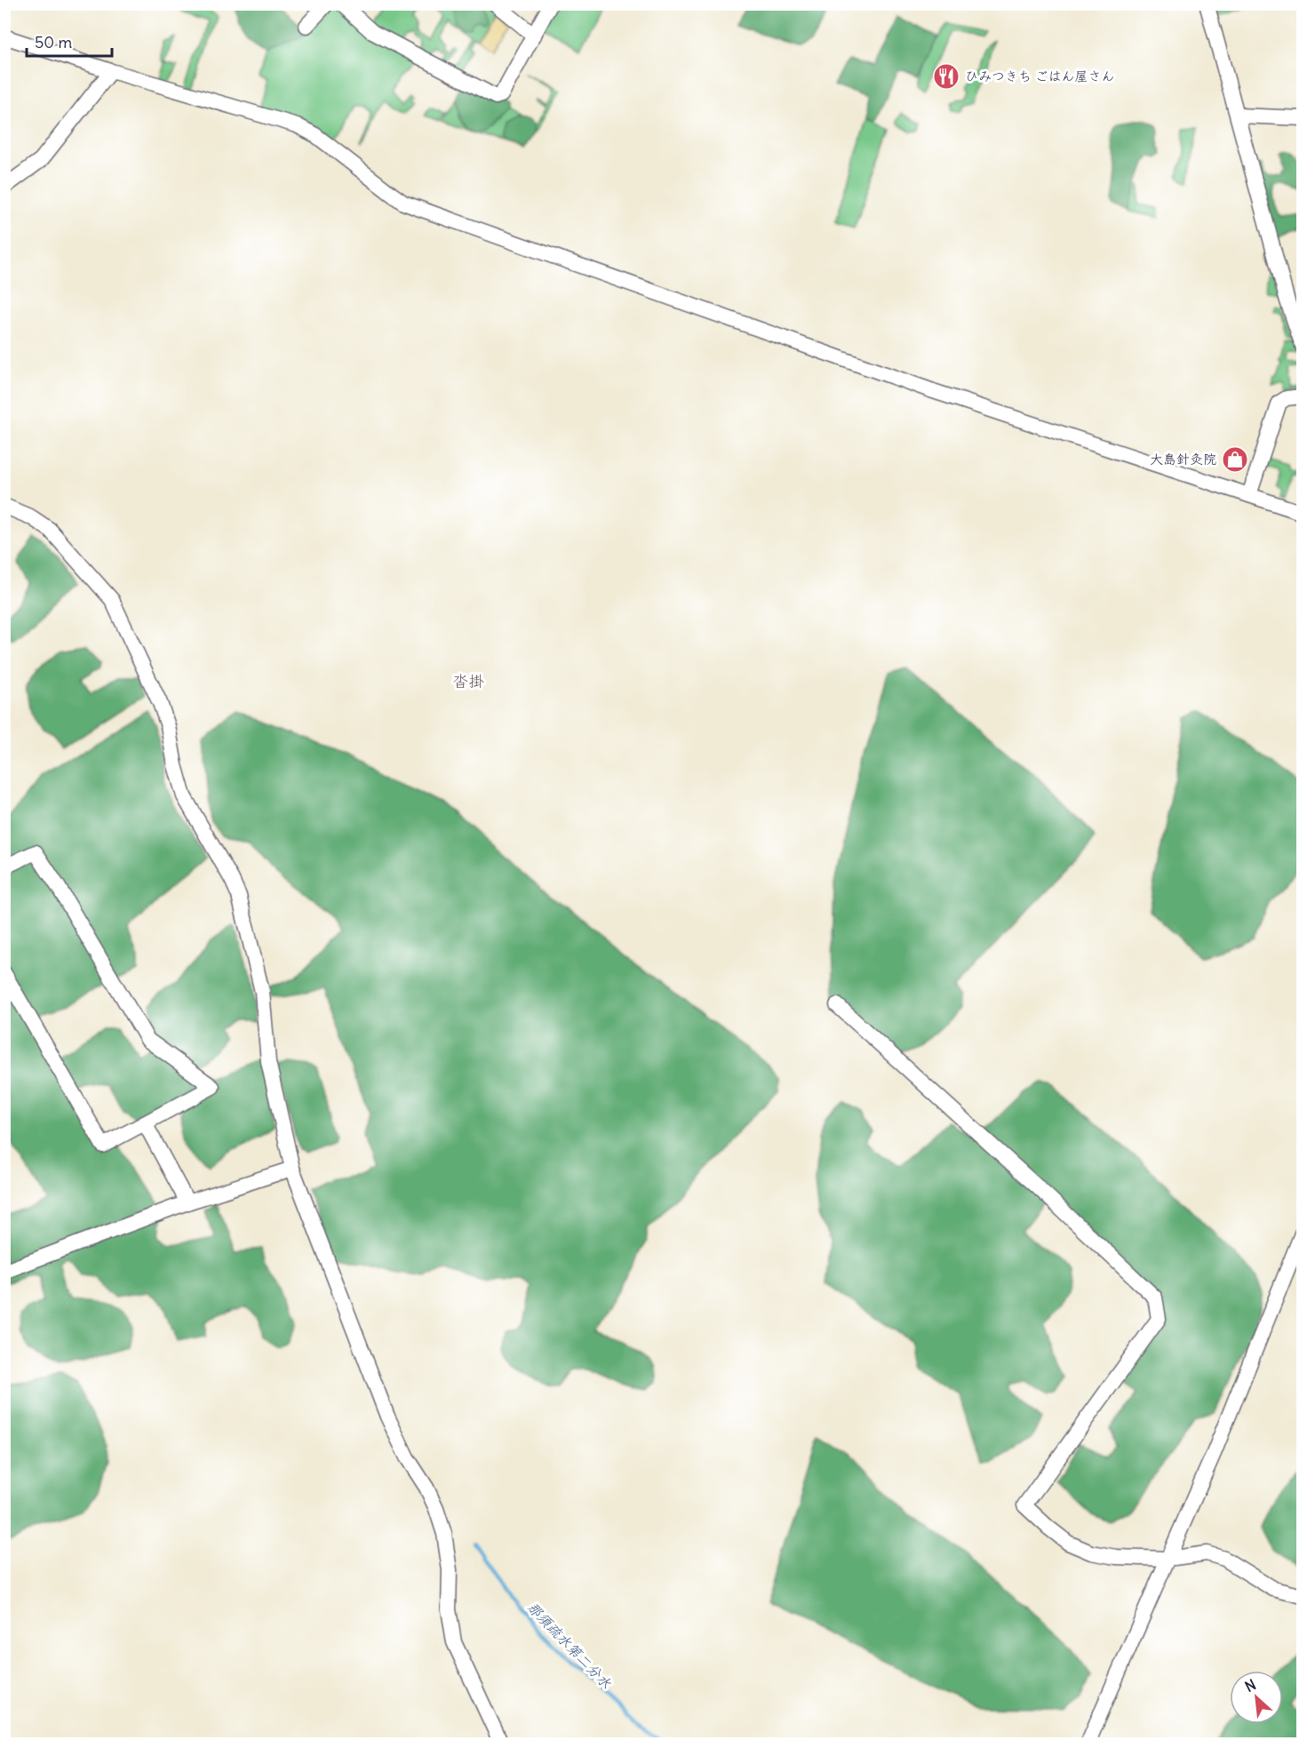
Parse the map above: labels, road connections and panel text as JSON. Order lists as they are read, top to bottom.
{
  "districts": ["沓掛"],
  "water": ["那須疏水第二分水"],
  "places": {
    "restaurant": ["ひみつきち ごはん屋さん"],
    "shop": ["大島針灸院"]
  },
  "scale_bar": "50 m",
  "north": "top left"
}
